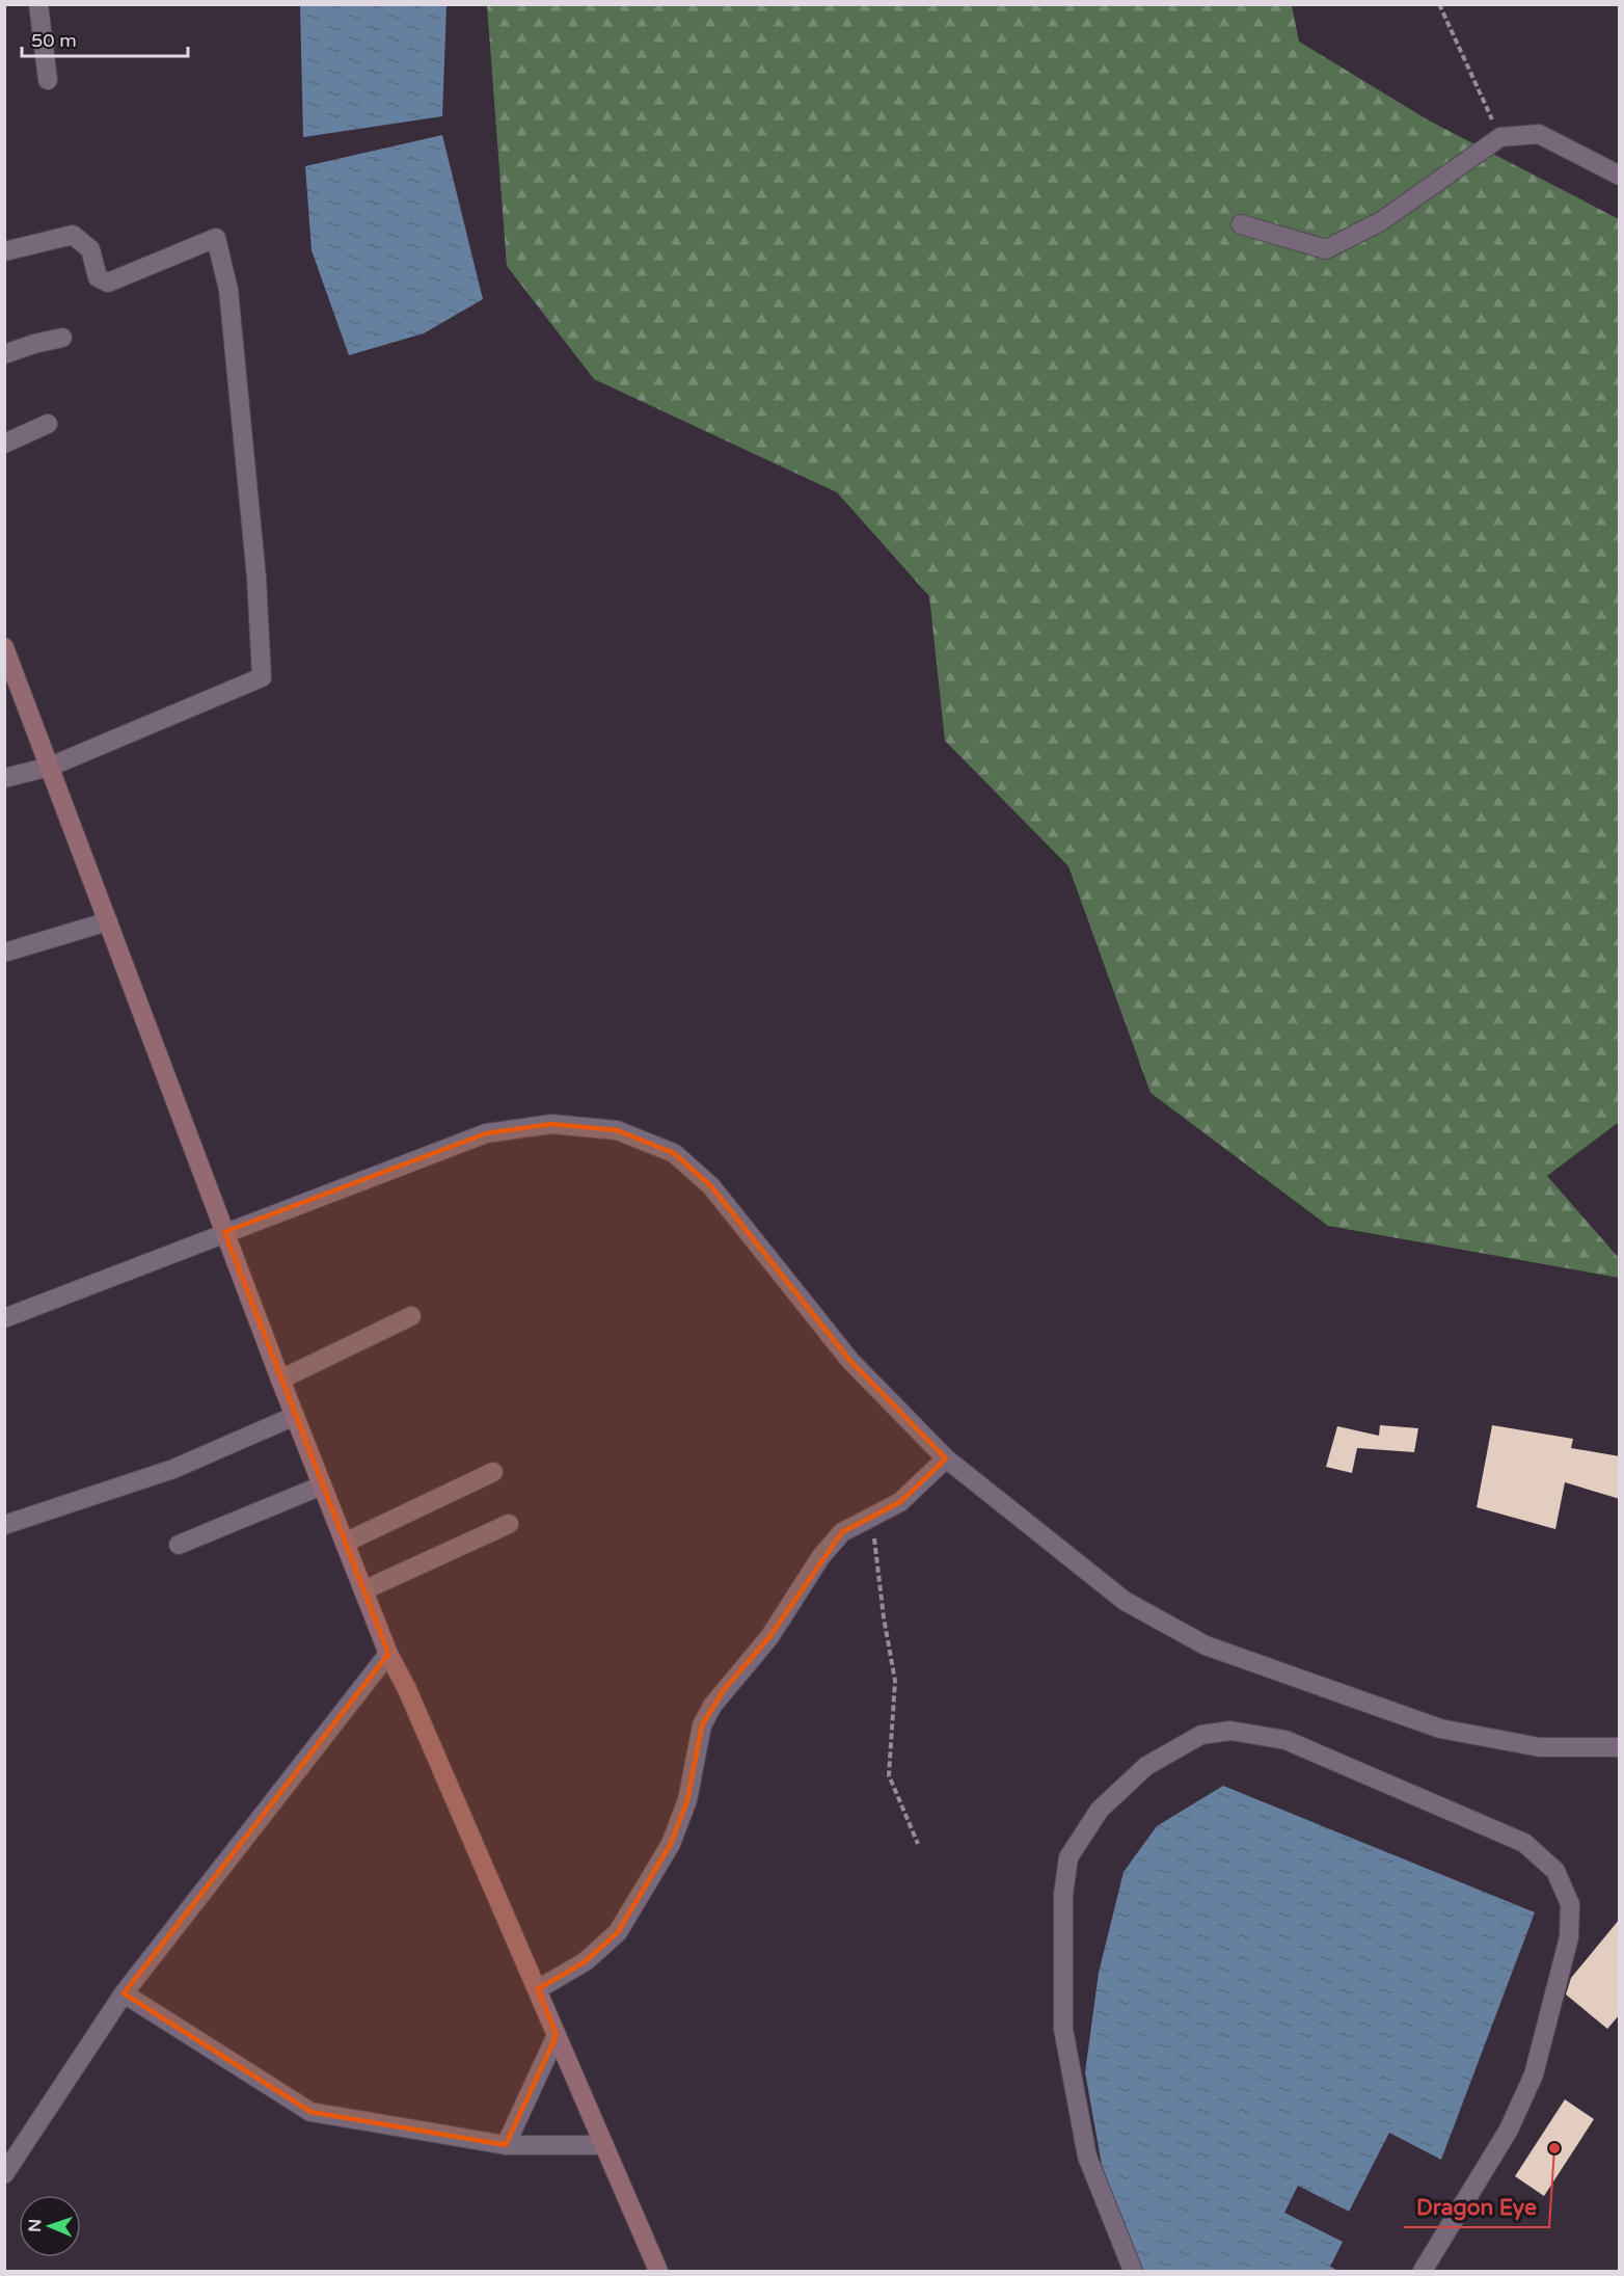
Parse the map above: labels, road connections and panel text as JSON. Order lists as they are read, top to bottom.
{
  "places": ["Dragon Eye"],
  "scale_bar": "50 m",
  "north": "left"
}
